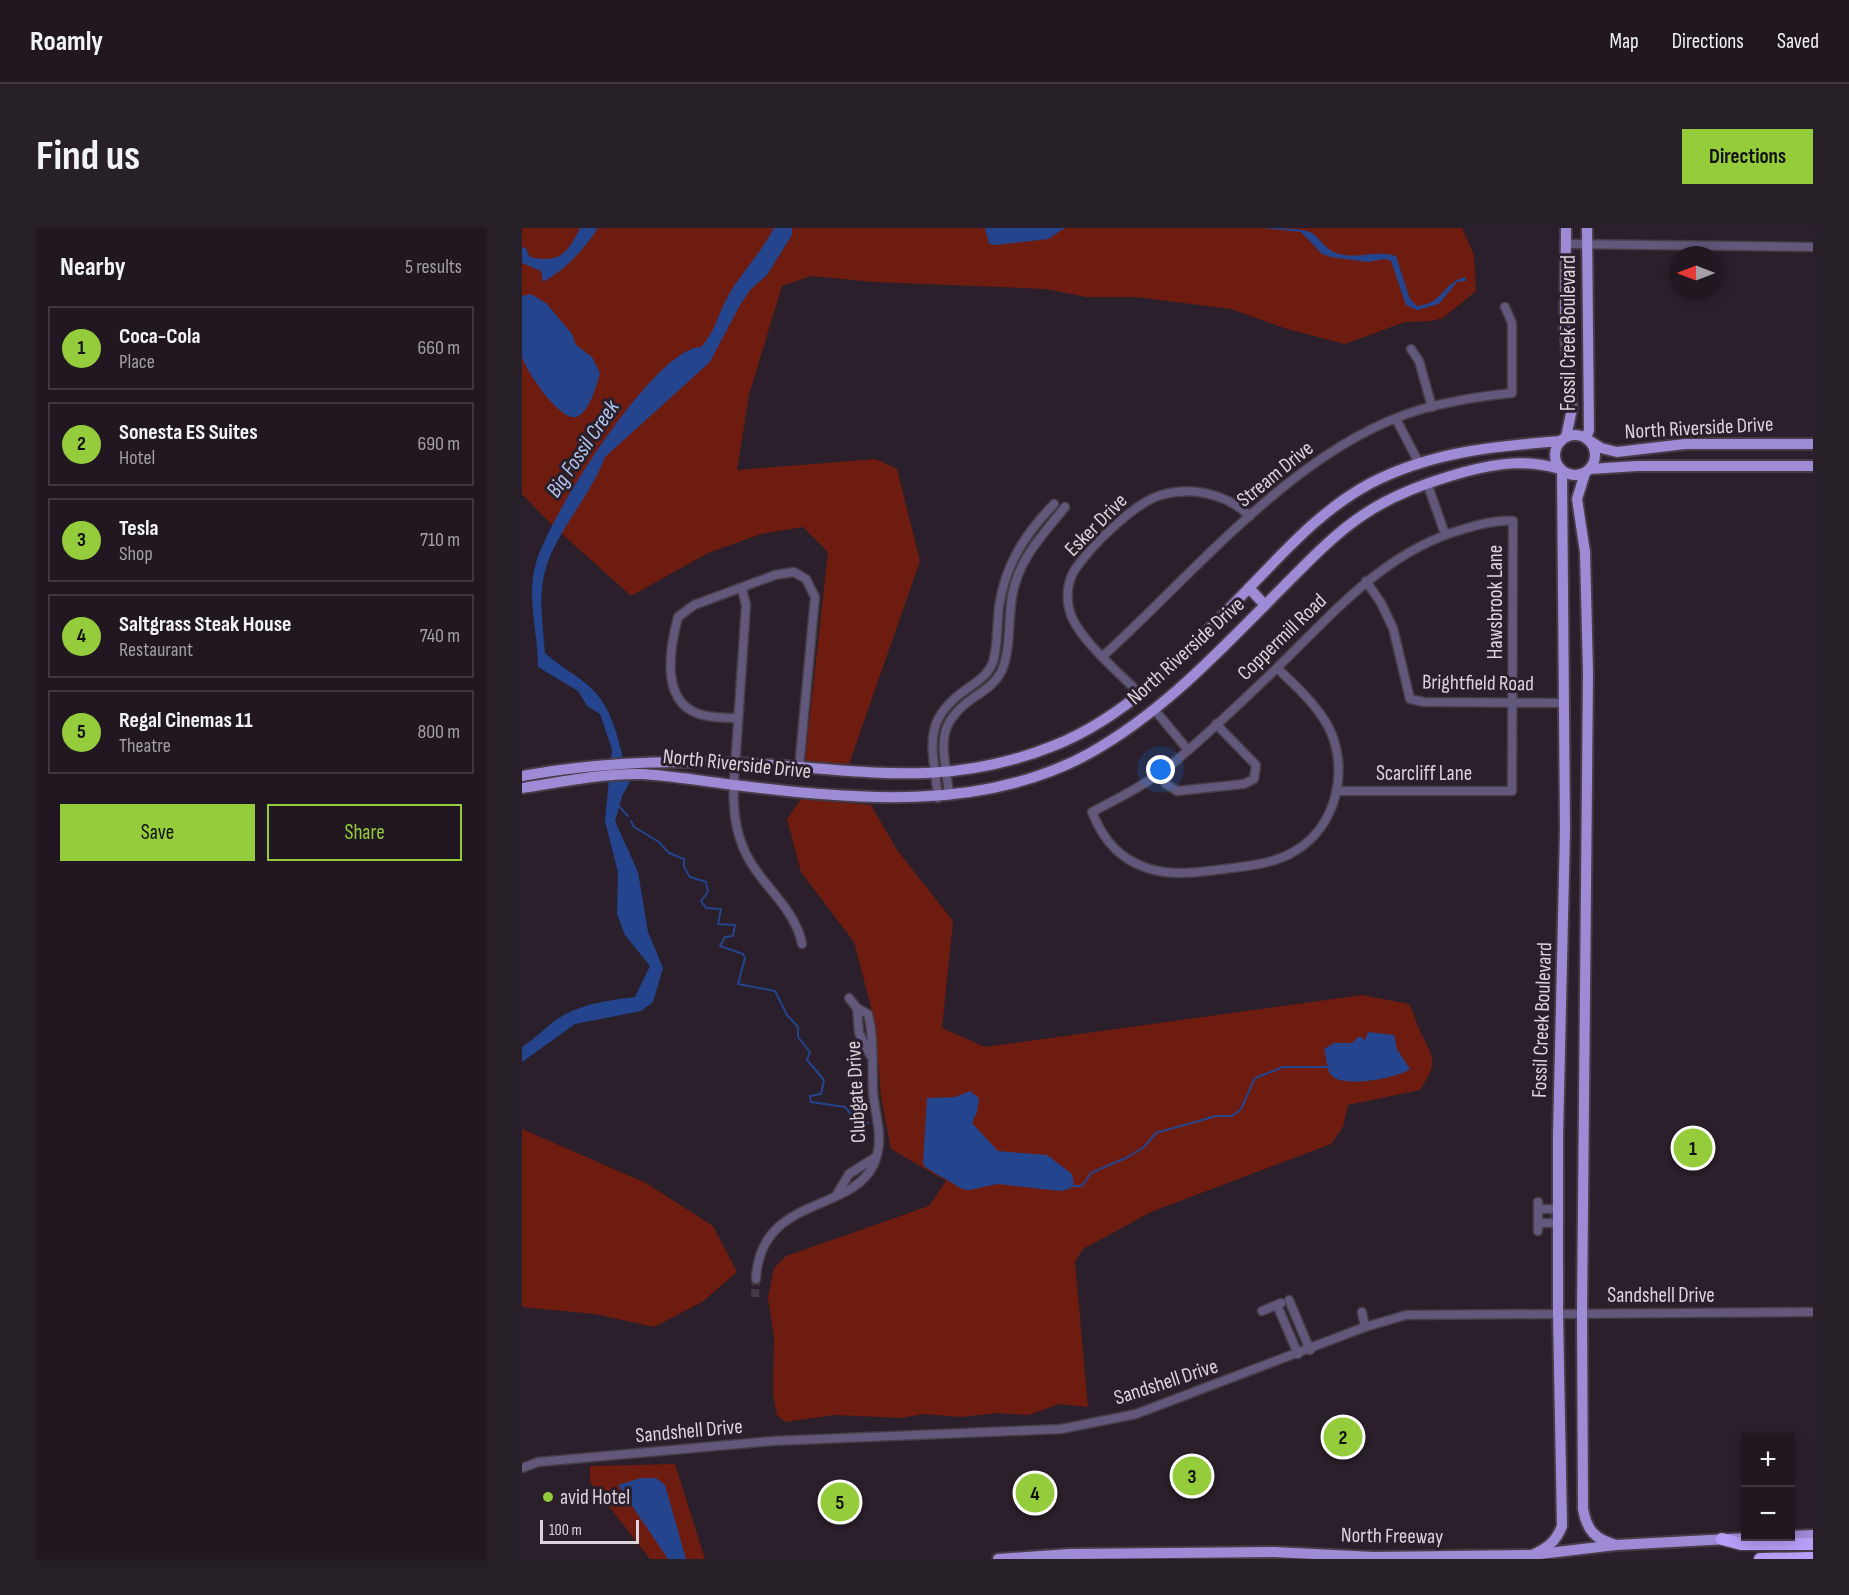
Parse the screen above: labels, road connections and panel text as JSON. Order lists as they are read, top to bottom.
{
  "streets": {
    "main road": ["Fossil Creek Boulevard", "North Riverside Drive", "North Freeway"],
    "street": [
      "Stream Drive",
      "Esker Drive",
      "Hawsbrook Lane",
      "Coppermill Road",
      "Brightfield Road",
      "Scarcliff Lane",
      "Clubgate Drive",
      "Sandshell Drive"
    ]
  },
  "crossings": [
    ["Fossil Creek Boulevard", "North Riverside Drive"],
    ["Fossil Creek Boulevard", "Brightfield Road"],
    ["Fossil Creek Boulevard", "Sandshell Drive"],
    ["Fossil Creek Boulevard", "North Freeway"],
    ["North Riverside Drive", "Esker Drive"],
    ["Stream Drive", "Esker Drive"],
    ["Hawsbrook Lane", "Coppermill Road"],
    ["Hawsbrook Lane", "Brightfield Road"],
    ["Hawsbrook Lane", "Scarcliff Lane"],
    ["Coppermill Road", "Brightfield Road"],
    ["Coppermill Road", "Scarcliff Lane"]
  ],
  "water": ["Big Fossil Creek"],
  "places": ["avid Hotel"],
  "scale_bar": "100 m",
  "north": "left",
  "page": {
    "header": "Roamly",
    "nav": ["Map", "Directions", "Saved"],
    "buttons": [
      "Directions",
      ["Save", "Share"]
    ],
    "title": "Find us",
    "heading": ["Nearby", "5 results"],
    "list": [
      {
        "mark": "1",
        "name": "Coca-Cola",
        "note": "Place",
        "value": "660 m"
      },
      {
        "mark": "2",
        "name": "Sonesta ES Suites",
        "note": "Hotel",
        "value": "690 m"
      },
      {
        "mark": "3",
        "name": "Tesla",
        "note": "Shop",
        "value": "710 m"
      },
      {
        "mark": "4",
        "name": "Saltgrass Steak House",
        "note": "Restaurant",
        "value": "740 m"
      },
      {
        "mark": "5",
        "name": "Regal Cinemas 11",
        "note": "Theatre",
        "value": "800 m"
      }
    ],
    "pins": [
      "1",
      "2",
      "3",
      "4",
      "5"
    ],
    "map_buttons": ["+", "−"],
    "scale": "100 m"
  }
}
